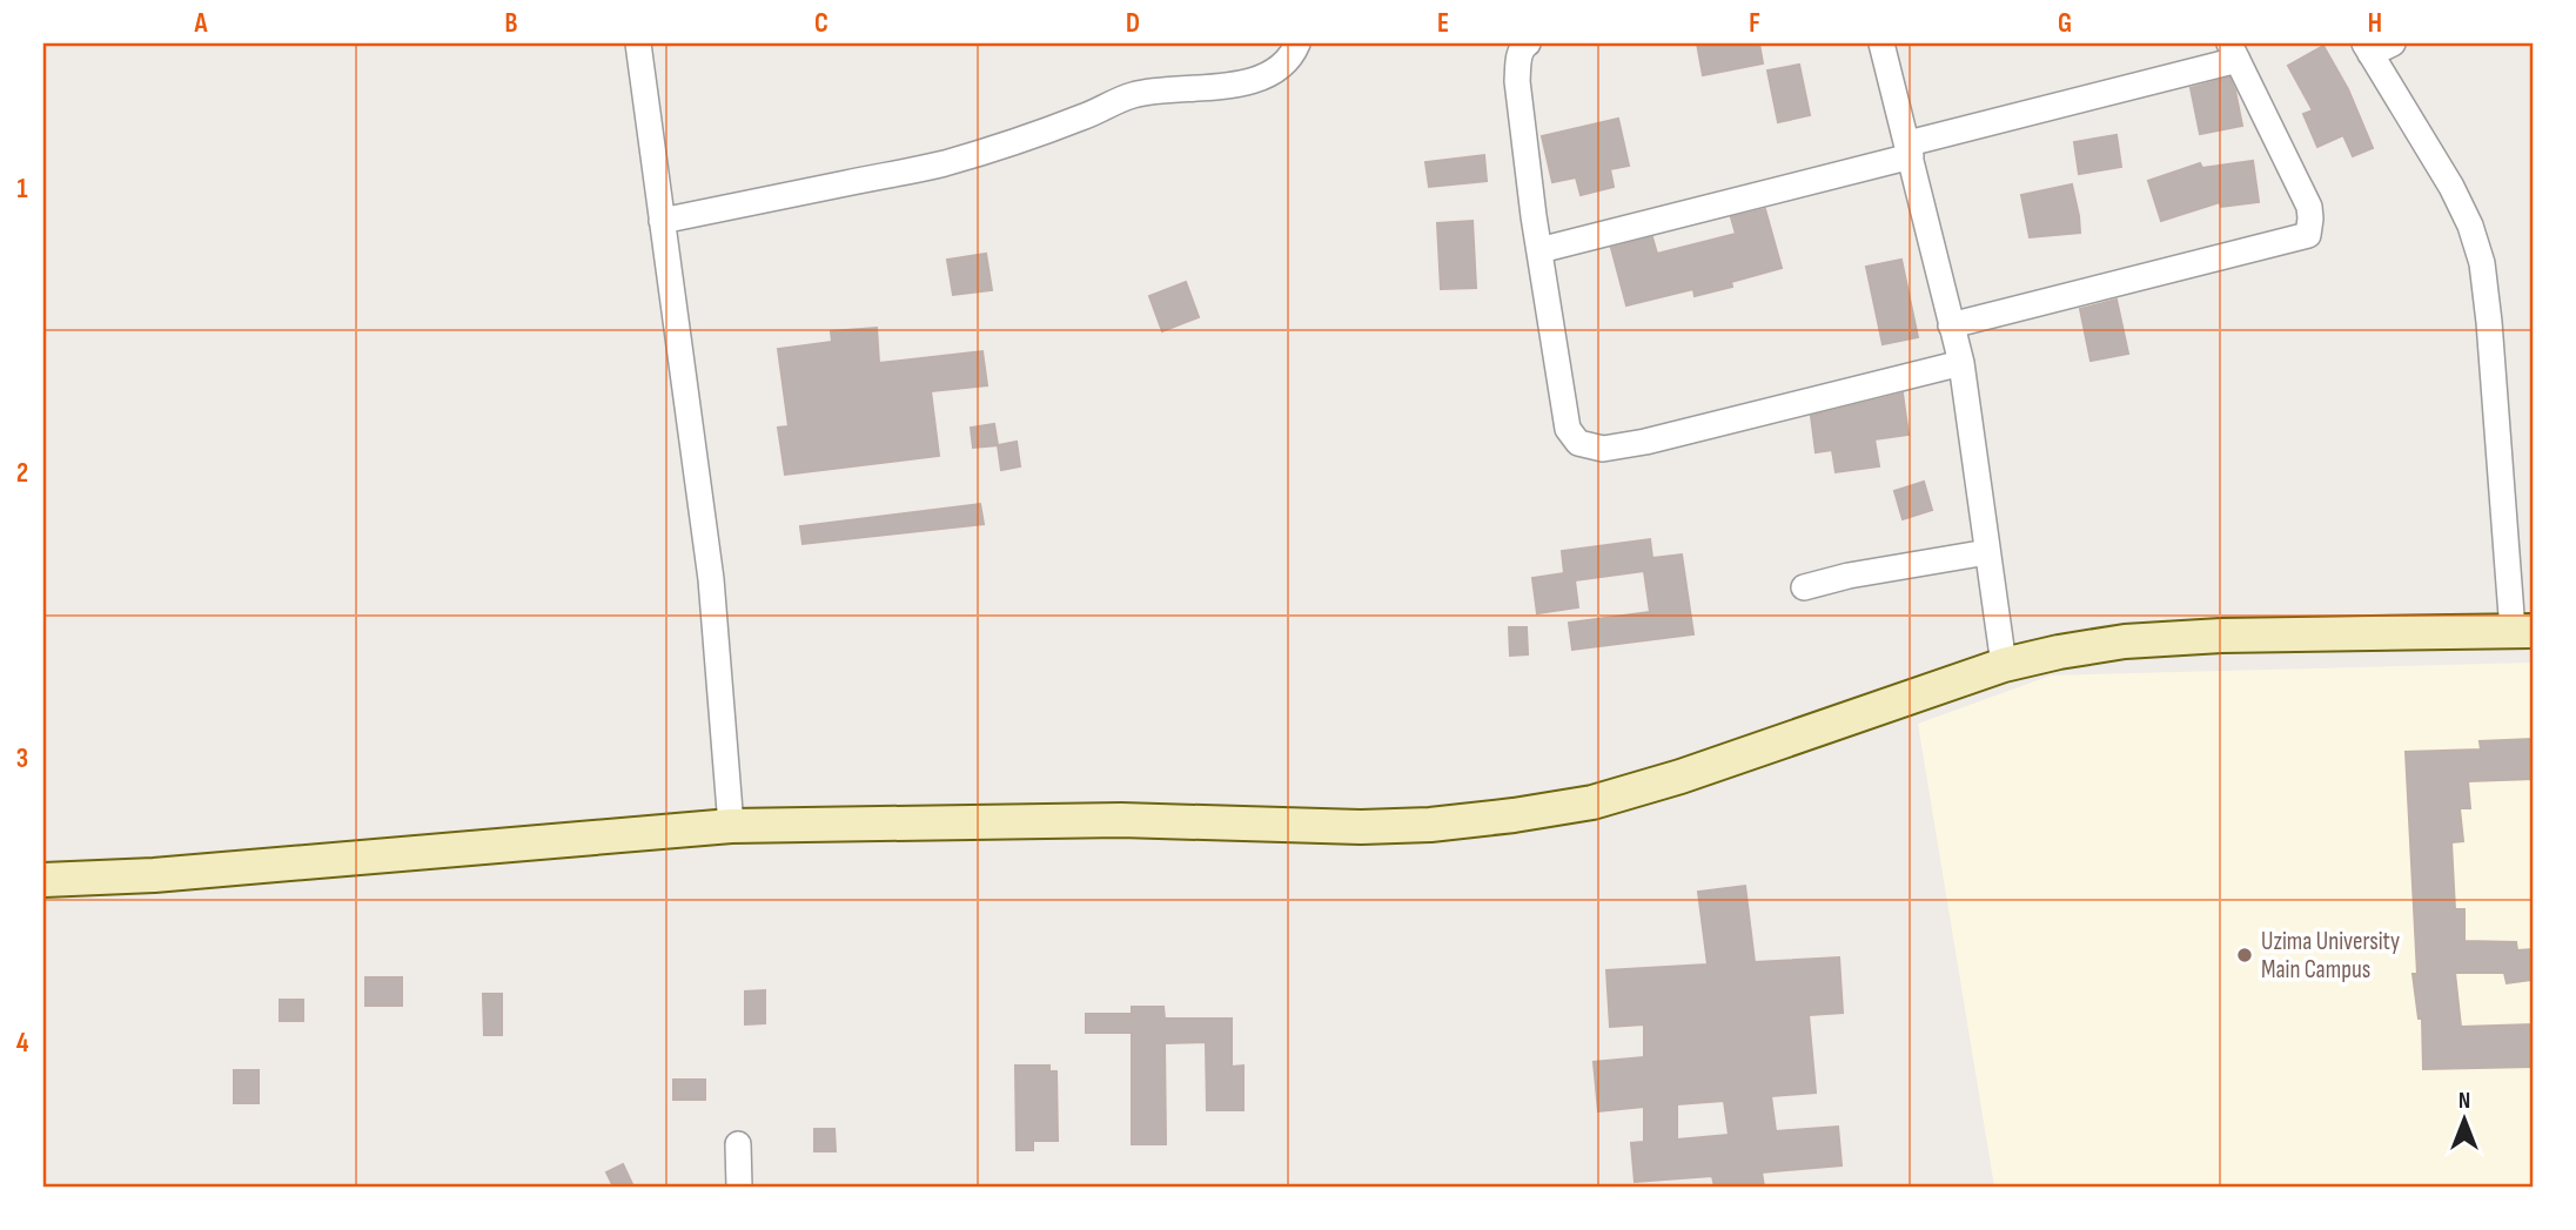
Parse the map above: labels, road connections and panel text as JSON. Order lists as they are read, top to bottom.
{
  "places": ["Uzima University Main Campus"],
  "north": "top",
  "grid": {
    "columns": [
      "A",
      "B",
      "C",
      "D",
      "E",
      "F",
      "G",
      "H"
    ],
    "rows": [
      "1",
      "2",
      "3",
      "4"
    ]
  }
}
